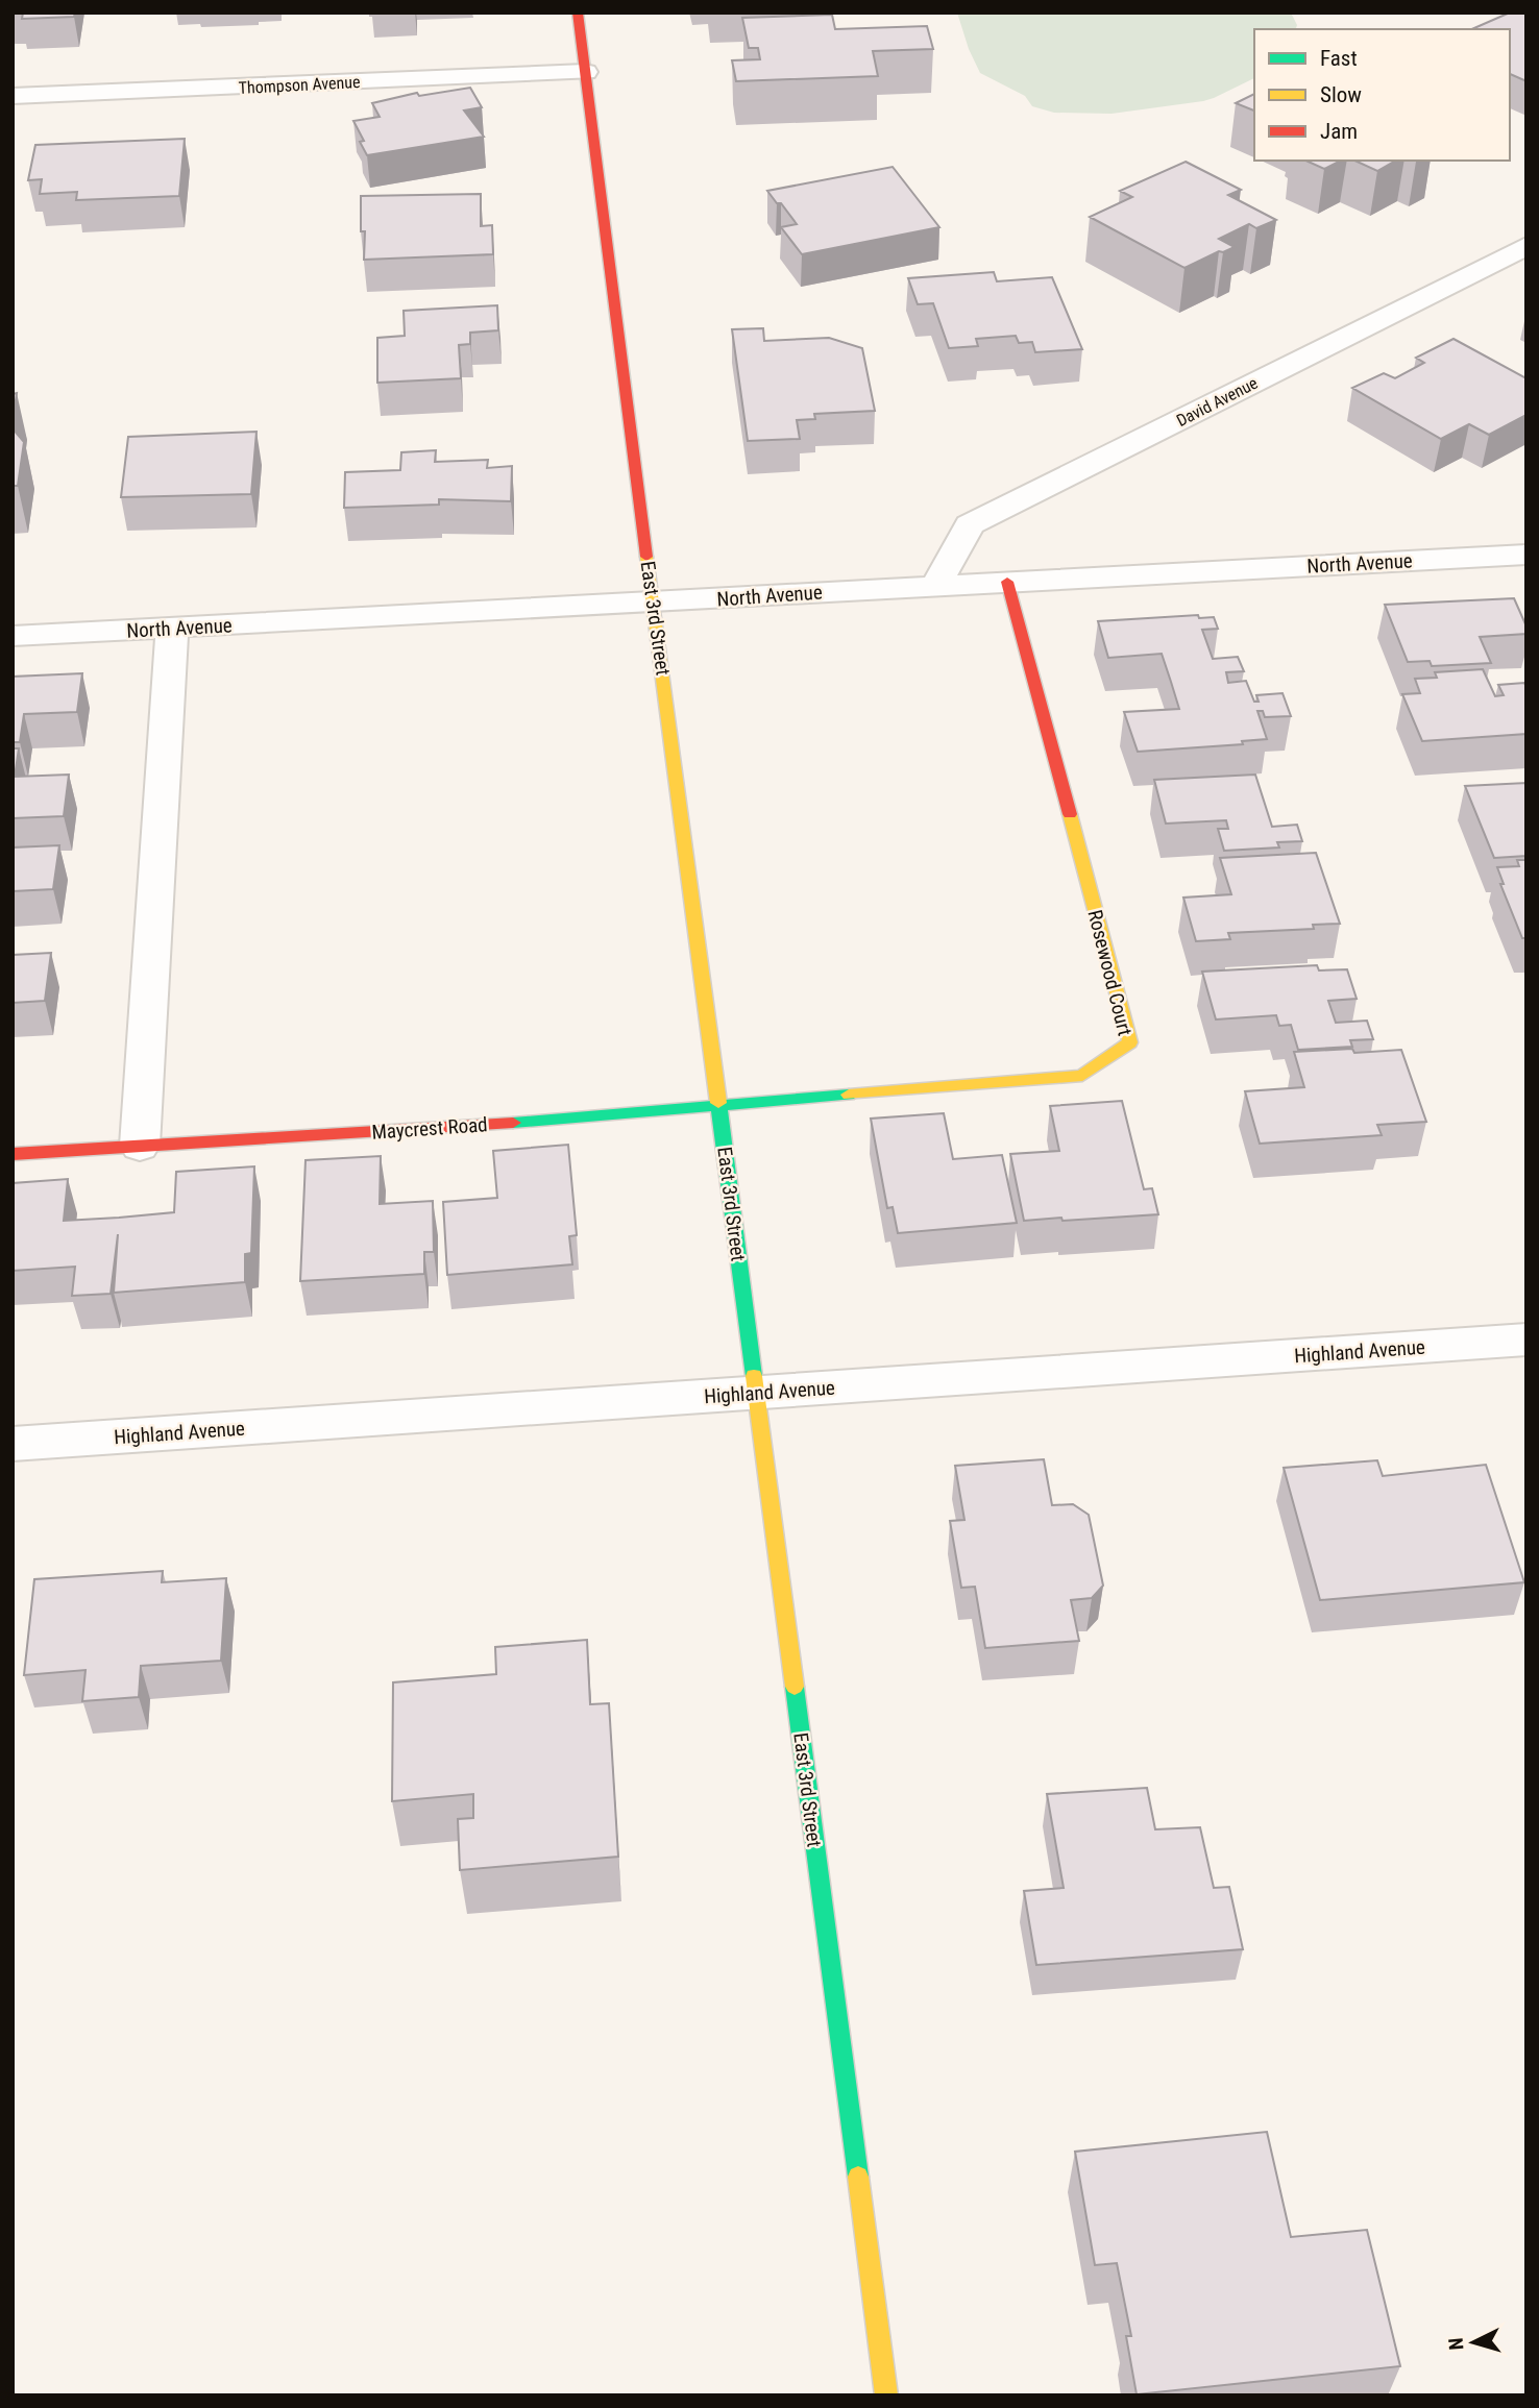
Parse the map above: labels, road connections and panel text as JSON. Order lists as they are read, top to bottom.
{
  "streets": {
    "street": [
      "Thompson Avenue",
      "David Avenue",
      "North Avenue",
      "East 3rd Street",
      "Rosewood Court",
      "Maycrest Road",
      "Highland Avenue"
    ]
  },
  "crossings": [
    ["Thompson Avenue", "East 3rd Street"],
    ["David Avenue", "North Avenue"],
    ["North Avenue", "East 3rd Street"],
    ["North Avenue", "Rosewood Court"],
    ["East 3rd Street", "Rosewood Court"],
    ["East 3rd Street", "Maycrest Road"],
    ["East 3rd Street", "Highland Avenue"],
    ["Rosewood Court", "Maycrest Road"]
  ],
  "legend": ["Fast", "Slow", "Jam"],
  "north": "left"
}
